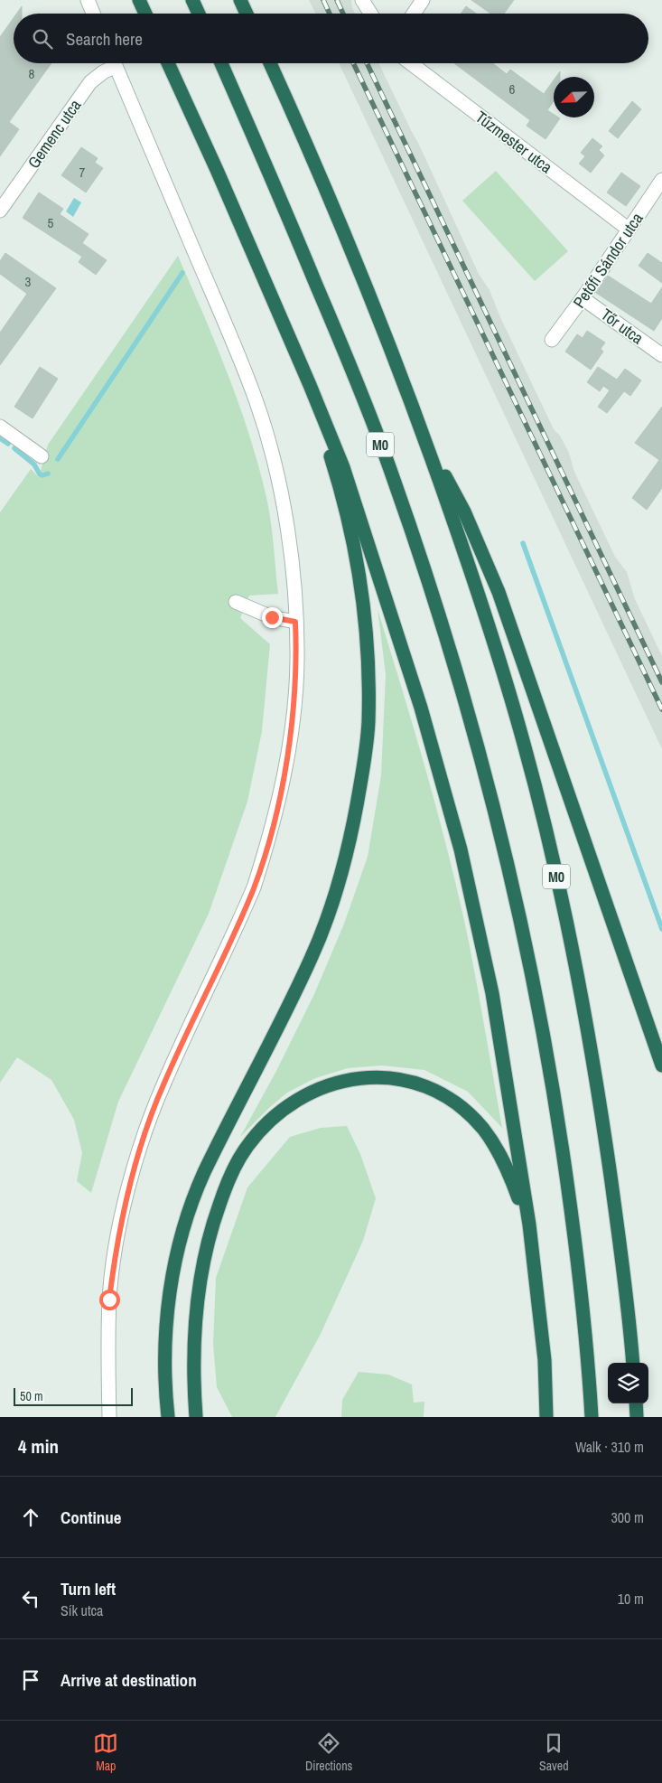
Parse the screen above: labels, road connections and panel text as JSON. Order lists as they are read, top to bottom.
{
  "streets": {
    "highway": ["M0"],
    "street": [
      "Gemenc utca",
      "Tűzmester utca",
      "Petőfi Sándor utca",
      "Tőr utca"
    ]
  },
  "crossings": [
    ["Tűzmester utca", "Petőfi Sándor utca"],
    ["Petőfi Sándor utca", "Tőr utca"]
  ],
  "house_numbers": [
    "8",
    "6",
    "7",
    "5",
    "3"
  ],
  "scale_bar": "50 m",
  "north": "bottom left",
  "page": {
    "search": "Search here",
    "scale": "50 m",
    "heading": ["4 min", "Walk · 310 m"],
    "list": [
      ["Continue", "300 m"],
      ["Turn left", "Sík utca", "10 m"],
      "Arrive at destination"
    ],
    "nav": ["Map", "Directions", "Saved"]
  }
}
